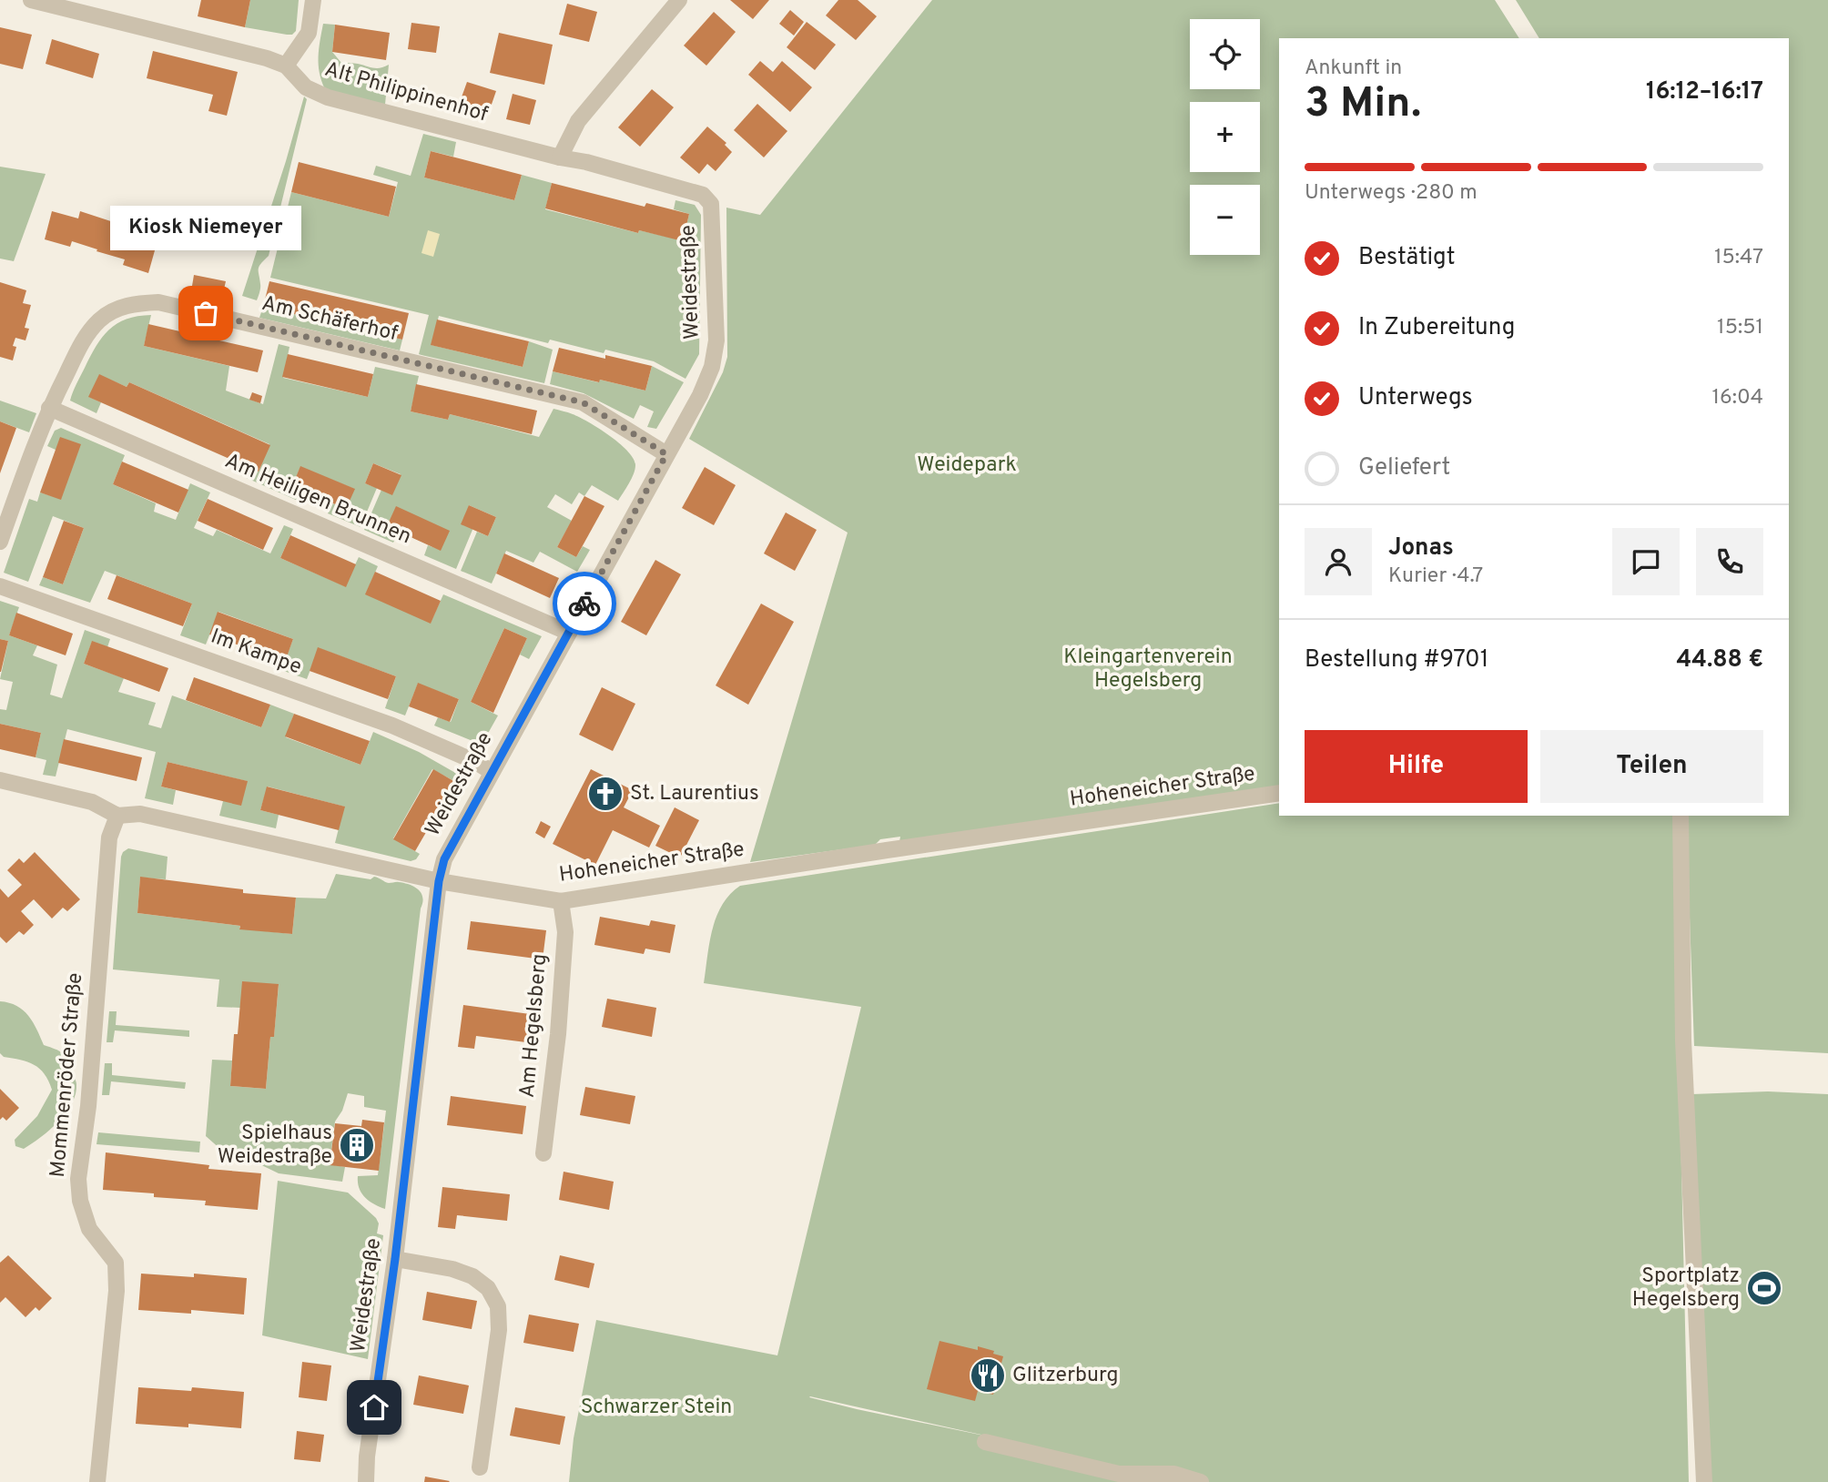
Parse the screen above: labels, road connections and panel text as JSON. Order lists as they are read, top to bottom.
{
  "streets": {
    "street": [
      "Alt Philippinenhof",
      "Weidestraße",
      "Am Schäferhof",
      "Am Heiligen Brunnen",
      "Im Kampe",
      "Hoheneicher Straße",
      "Am Hegelsberg",
      "Mommenröder Straße"
    ]
  },
  "crossings": [
    ["Alt Philippinenhof", "Weidestraße"],
    ["Weidestraße", "Am Schäferhof"],
    ["Weidestraße", "Am Heiligen Brunnen"],
    ["Weidestraße", "Im Kampe"],
    ["Weidestraße", "Hoheneicher Straße"],
    ["Am Schäferhof", "Am Heiligen Brunnen"],
    ["Hoheneicher Straße", "Am Hegelsberg"],
    ["Hoheneicher Straße", "Mommenröder Straße"]
  ],
  "parks": ["Weidepark", "Kleingartenverein Hegelsberg", "Schwarzer Stein"],
  "places": {
    "other": ["Kiosk Niemeyer"],
    "church": ["St. Laurentius"],
    "building": ["Spielhaus Weidestraße"],
    "sports": ["Sportplatz Hegelsberg"],
    "restaurant": ["Glitzerburg"]
  },
  "page": {
    "map_buttons": ["+", "−"],
    "heading": ["3 Min.", "Ankunft in", "16:12–16:17"],
    "panel": [
      "Jonas",
      "Kurier · 4.7",
      "Bestellung #9701",
      "44.88 €"
    ],
    "bar": "Unterwegs · 280 m",
    "bubble": "Kiosk Niemeyer",
    "list": [
      ["Bestätigt", "15:47"],
      ["In Zubereitung", "15:51"],
      ["Unterwegs", "16:04"],
      "Geliefert"
    ],
    "buttons": ["Hilfe", "Teilen"]
  }
}
